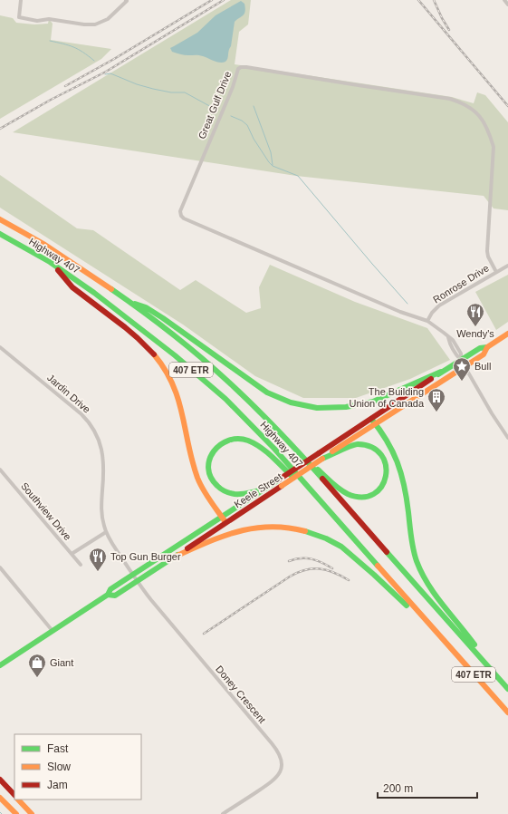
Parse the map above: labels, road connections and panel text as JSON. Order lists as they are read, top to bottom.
{
  "streets": {
    "main road": ["Highway 407", "407 ETR", "Keele Street"],
    "street": [
      "Great Gulf Drive",
      "Ronrose Drive",
      "Jardin Drive",
      "Southview Drive",
      "Doney Crescent"
    ]
  },
  "crossings": [
    ["Great Gulf Drive", "Ronrose Drive"],
    ["Great Gulf Drive", "Keele Street"],
    ["Jardin Drive", "Keele Street"],
    ["Jardin Drive", "Doney Crescent"],
    ["Keele Street", "Doney Crescent"]
  ],
  "places": {
    "restaurant": ["Wendy's", "Top Gun Burger"],
    "place": ["Bull"],
    "building": ["The Building Union of Canada"],
    "shop": ["Giant"]
  },
  "legend": ["Fast", "Slow", "Jam"],
  "scale_bar": "200 m"
}
